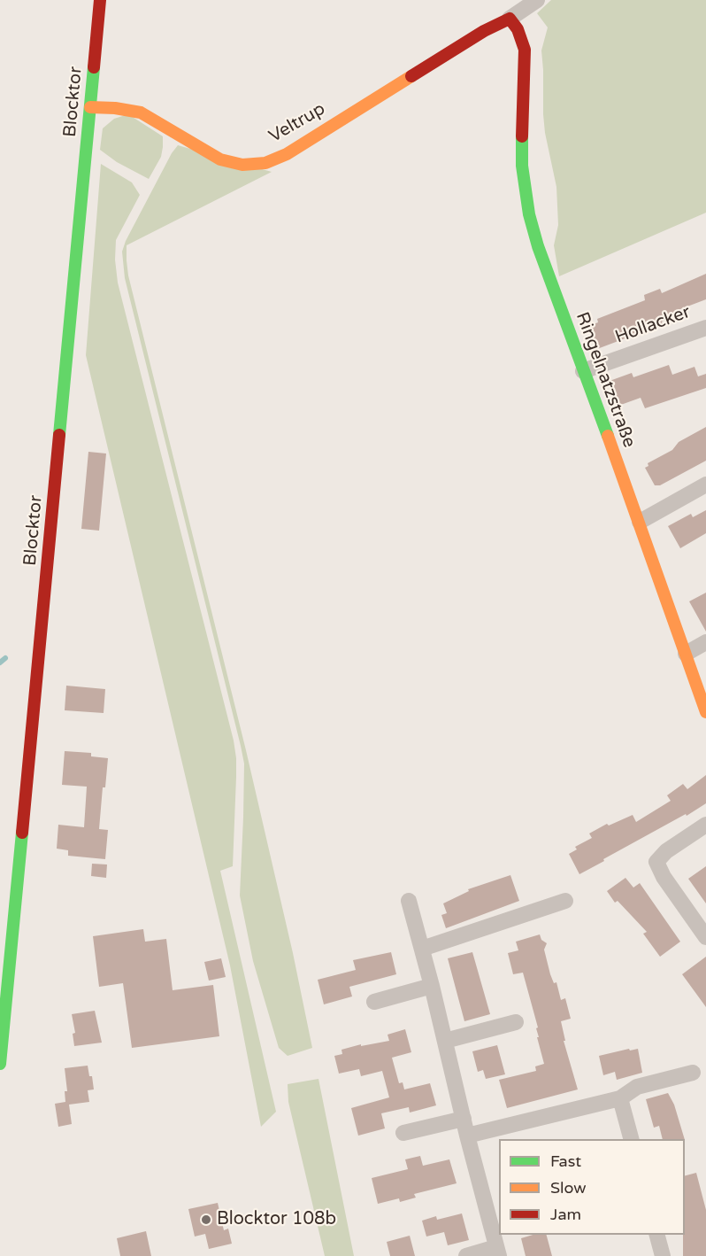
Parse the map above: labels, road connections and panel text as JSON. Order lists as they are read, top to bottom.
{
  "streets": {
    "street": [
      "Blocktor",
      "Veltrup",
      "Hollacker",
      "Ringelnatzstraße"
    ]
  },
  "crossings": [
    ["Blocktor", "Veltrup"],
    ["Veltrup", "Ringelnatzstraße"],
    ["Hollacker", "Ringelnatzstraße"]
  ],
  "places": ["Blocktor 108b"],
  "legend": ["Fast", "Slow", "Jam"]
}
